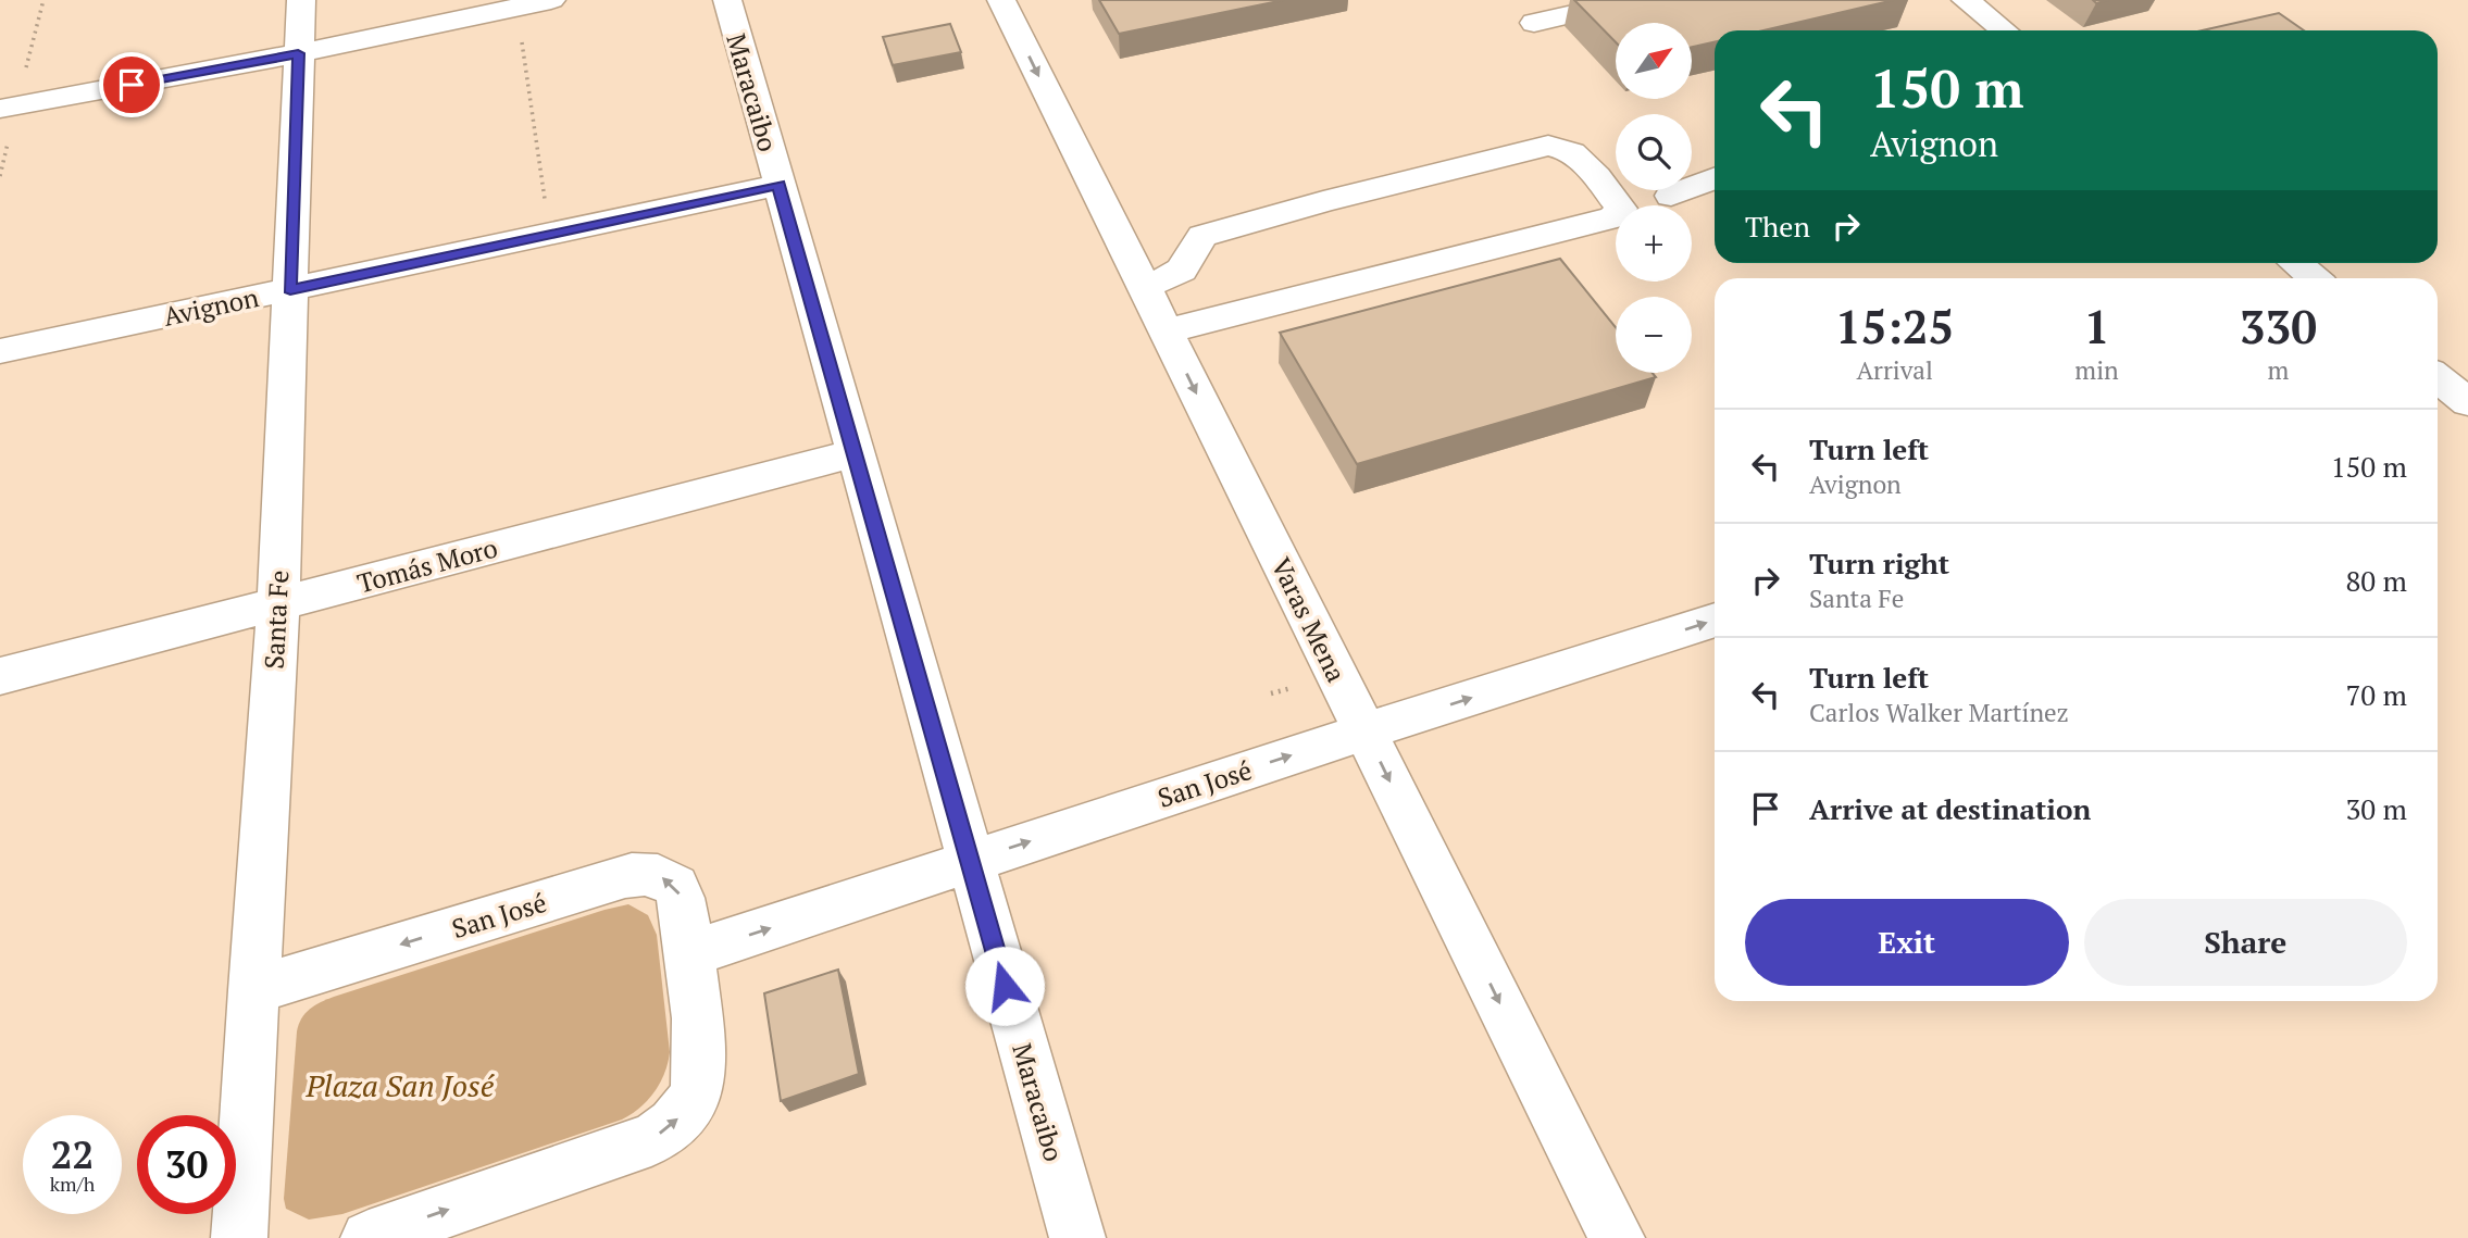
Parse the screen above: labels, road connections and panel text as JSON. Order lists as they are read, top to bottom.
{
  "streets": {
    "street": [
      "Maracaibo",
      "Avignon",
      "Tomás Moro",
      "Santa Fe",
      "Varas Mena",
      "San José"
    ]
  },
  "crossings": [
    ["Maracaibo", "Avignon"],
    ["Maracaibo", "Tomás Moro"],
    ["Maracaibo", "San José"],
    ["Avignon", "Santa Fe"],
    ["Tomás Moro", "Santa Fe"],
    ["Santa Fe", "San José"],
    ["Varas Mena", "San José"]
  ],
  "one_way": ["Varas Mena"],
  "parks": ["Plaza San José"],
  "north": "top right",
  "page": {
    "map_buttons": ["+", "−"],
    "turn": ["150 m", "Avignon"],
    "then": "Then",
    "eta": [
      "15:25",
      "Arrival",
      "1",
      "min",
      "330",
      "m"
    ],
    "list": [
      {
        "name": "Turn left",
        "note": "Avignon",
        "value": "150 m"
      },
      {
        "name": "Turn right",
        "note": "Santa Fe",
        "value": "80 m"
      },
      {
        "name": "Turn left",
        "note": "Carlos Walker Martínez",
        "value": "70 m"
      },
      {
        "name": "Arrive at destination",
        "value": "30 m"
      }
    ],
    "buttons": ["Exit", "Share"],
    "speed": "22 km/h",
    "limit": "30"
  }
}
